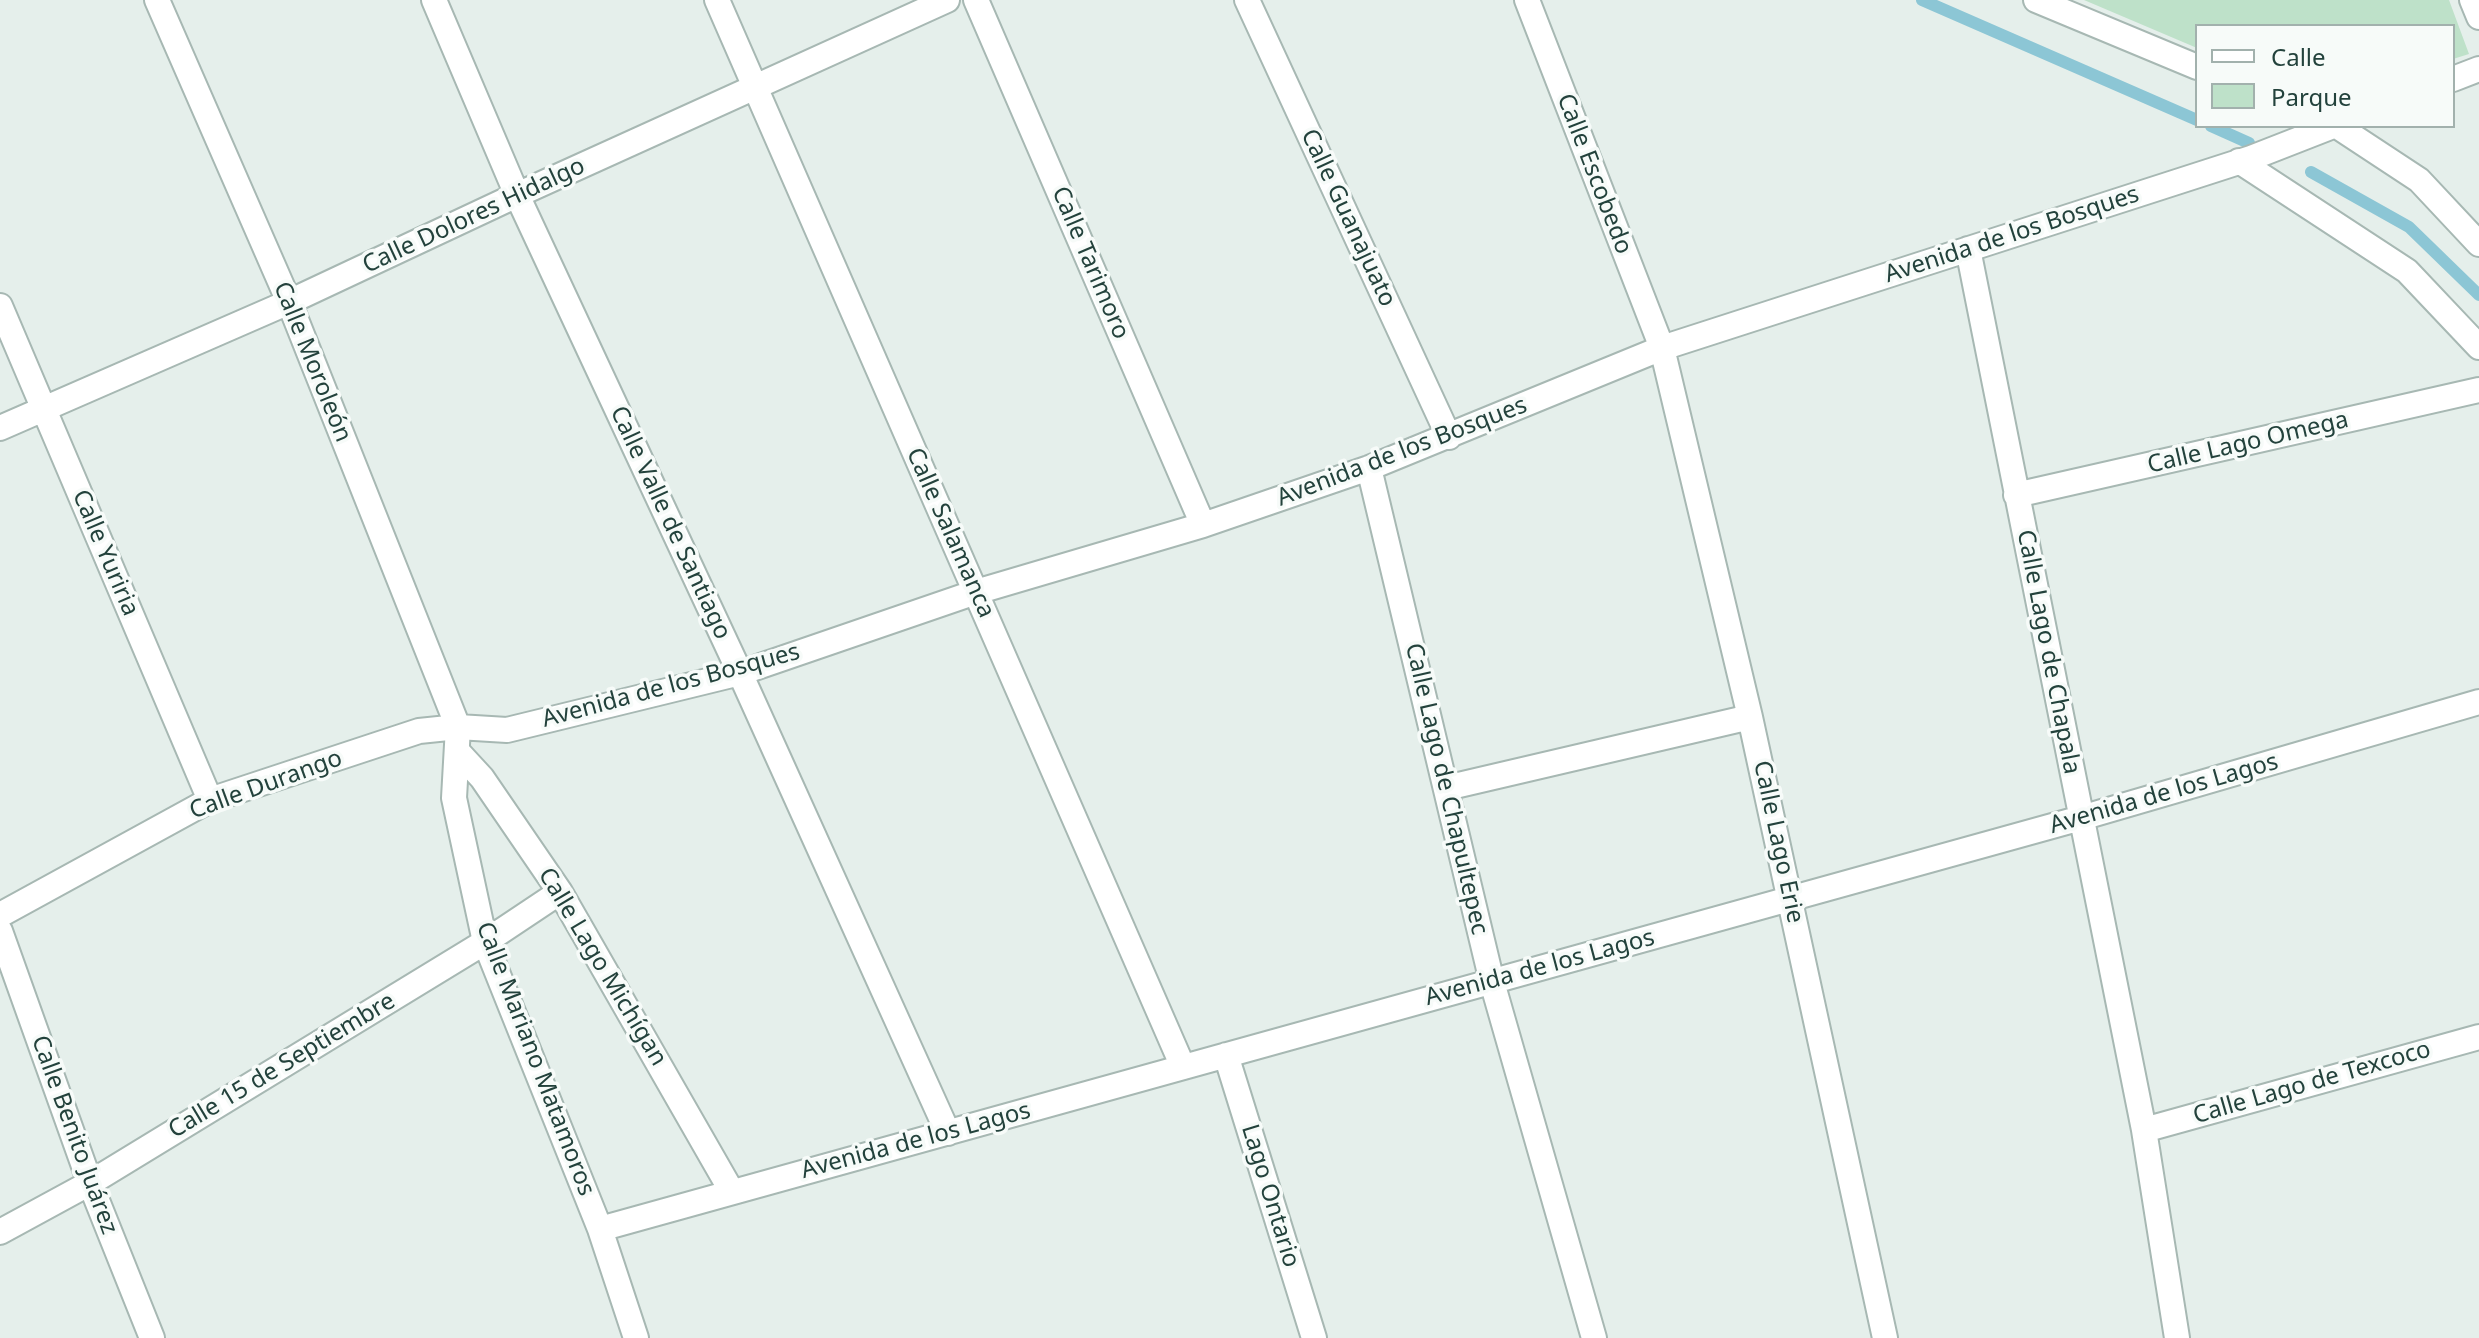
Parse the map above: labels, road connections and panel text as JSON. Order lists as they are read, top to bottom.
{
  "streets": {
    "street": [
      "Calle Escobedo",
      "Calle Dolores Hidalgo",
      "Calle Guanajuato",
      "Avenida de los Bosques",
      "Calle Tarimoro",
      "Calle Moroleón",
      "Calle Lago Omega",
      "Calle Valle de Santiago",
      "Calle Salamanca",
      "Calle Yuriria",
      "Calle Lago de Chapala",
      "Calle Durango",
      "Calle Lago de Chapultepec",
      "Avenida de los Lagos",
      "Calle Lago Erie",
      "Calle Lago Michígan",
      "Calle Mariano Matamoros",
      "Calle 15 de Septiembre",
      "Calle Lago de Texcoco",
      "Calle Benito Juárez",
      "Lago Ontario"
    ]
  },
  "crossings": [
    ["Calle Escobedo", "Avenida de los Bosques"],
    ["Calle Escobedo", "Calle Lago Erie"],
    ["Calle Dolores Hidalgo", "Calle Moroleón"],
    ["Calle Dolores Hidalgo", "Calle Valle de Santiago"],
    ["Calle Dolores Hidalgo", "Calle Salamanca"],
    ["Calle Dolores Hidalgo", "Calle Yuriria"],
    ["Calle Guanajuato", "Avenida de los Bosques"],
    ["Avenida de los Bosques", "Calle Tarimoro"],
    ["Avenida de los Bosques", "Calle Moroleón"],
    ["Avenida de los Bosques", "Calle Valle de Santiago"],
    ["Avenida de los Bosques", "Calle Salamanca"],
    ["Avenida de los Bosques", "Calle Lago de Chapala"],
    ["Avenida de los Bosques", "Calle Durango"],
    ["Avenida de los Bosques", "Calle Lago de Chapultepec"],
    ["Avenida de los Bosques", "Calle Lago Erie"],
    ["Avenida de los Bosques", "Calle Lago Michígan"],
    ["Avenida de los Bosques", "Calle Mariano Matamoros"],
    ["Calle Moroleón", "Calle Durango"],
    ["Calle Moroleón", "Calle Lago Michígan"],
    ["Calle Moroleón", "Calle Mariano Matamoros"],
    ["Calle Lago Omega", "Calle Lago de Chapala"],
    ["Calle Valle de Santiago", "Avenida de los Lagos"],
    ["Calle Salamanca", "Avenida de los Lagos"],
    ["Calle Yuriria", "Calle Durango"],
    ["Calle Lago de Chapala", "Avenida de los Lagos"],
    ["Calle Lago de Chapala", "Calle Lago de Texcoco"],
    ["Calle Durango", "Calle Lago Michígan"],
    ["Calle Durango", "Calle Mariano Matamoros"],
    ["Calle Lago de Chapultepec", "Avenida de los Lagos"],
    ["Avenida de los Lagos", "Calle Lago Erie"],
    ["Avenida de los Lagos", "Calle Lago Michígan"],
    ["Avenida de los Lagos", "Calle Mariano Matamoros"],
    ["Avenida de los Lagos", "Lago Ontario"],
    ["Calle Lago Michígan", "Calle Mariano Matamoros"],
    ["Calle Lago Michígan", "Calle 15 de Septiembre"],
    ["Calle Mariano Matamoros", "Calle 15 de Septiembre"],
    ["Calle 15 de Septiembre", "Calle Benito Juárez"]
  ],
  "legend": ["Calle", "Parque"]
}
